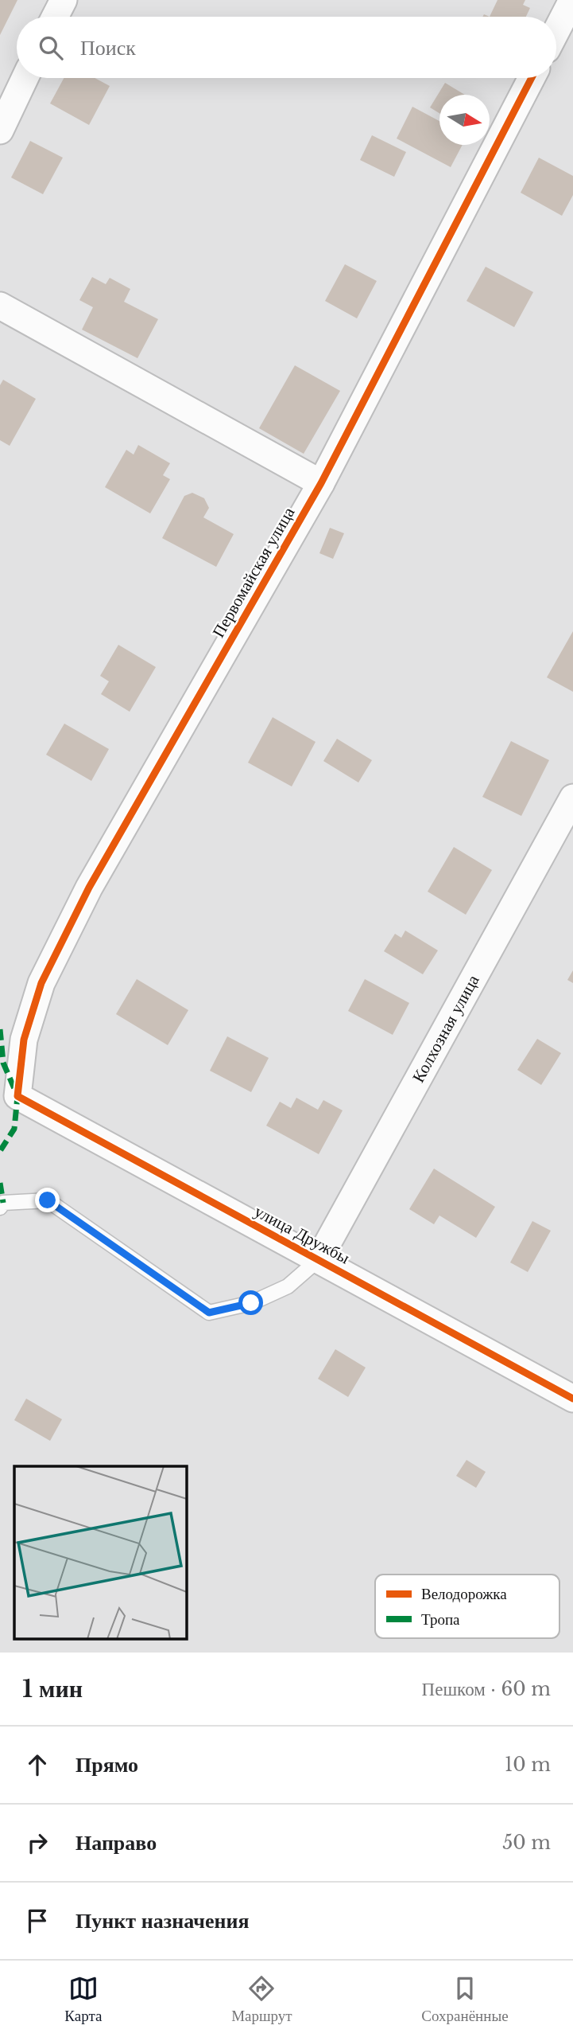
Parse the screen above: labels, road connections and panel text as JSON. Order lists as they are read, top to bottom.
{
  "streets": {
    "street": ["Первомайская улица", "Колхозная улица", "улица Дружбы"]
  },
  "crossings": [
    ["Первомайская улица", "улица Дружбы"],
    ["Колхозная улица", "улица Дружбы"]
  ],
  "legend": ["Велодорожка", "Тропа"],
  "north": "right",
  "page": {
    "search": "Поиск",
    "heading": ["1 мин", "Пешком · 60 m"],
    "list": [
      ["Прямо", "10 m"],
      ["Направо", "50 m"],
      "Пункт назначения"
    ],
    "nav": ["Карта", "Маршрут", "Сохранённые"]
  }
}
